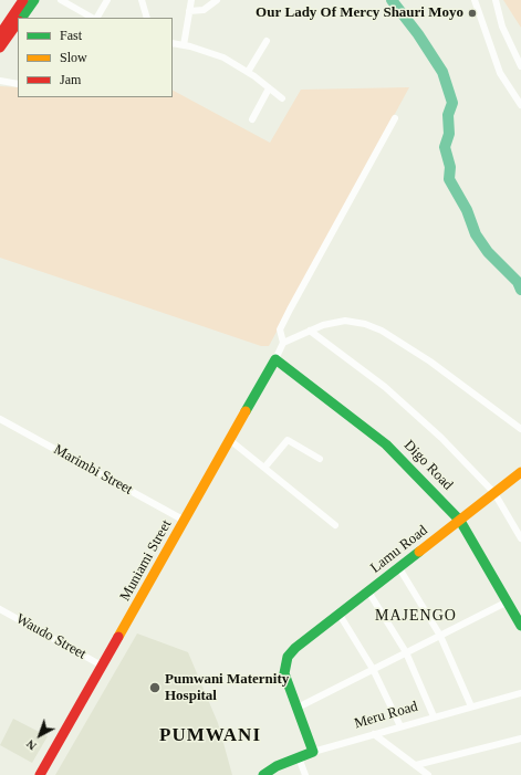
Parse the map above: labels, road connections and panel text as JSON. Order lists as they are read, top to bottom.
{
  "streets": {
    "main road": [
      "Digo Road",
      "Lamu Road",
      "Muniami Street",
      "Meru Road"
    ],
    "street": ["Marimbi Street", "Waudo Street"]
  },
  "crossings": [
    ["Digo Road", "Lamu Road"],
    ["Digo Road", "Muniami Street"],
    ["Marimbi Street", "Muniami Street"],
    ["Muniami Street", "Waudo Street"]
  ],
  "districts": ["MAJENGO", "PUMWANI"],
  "places": ["Our Lady Of Mercy Shauri Moyo", "Pumwani Maternity Hospital"],
  "legend": ["Fast", "Slow", "Jam"],
  "north": "bottom left"
}
